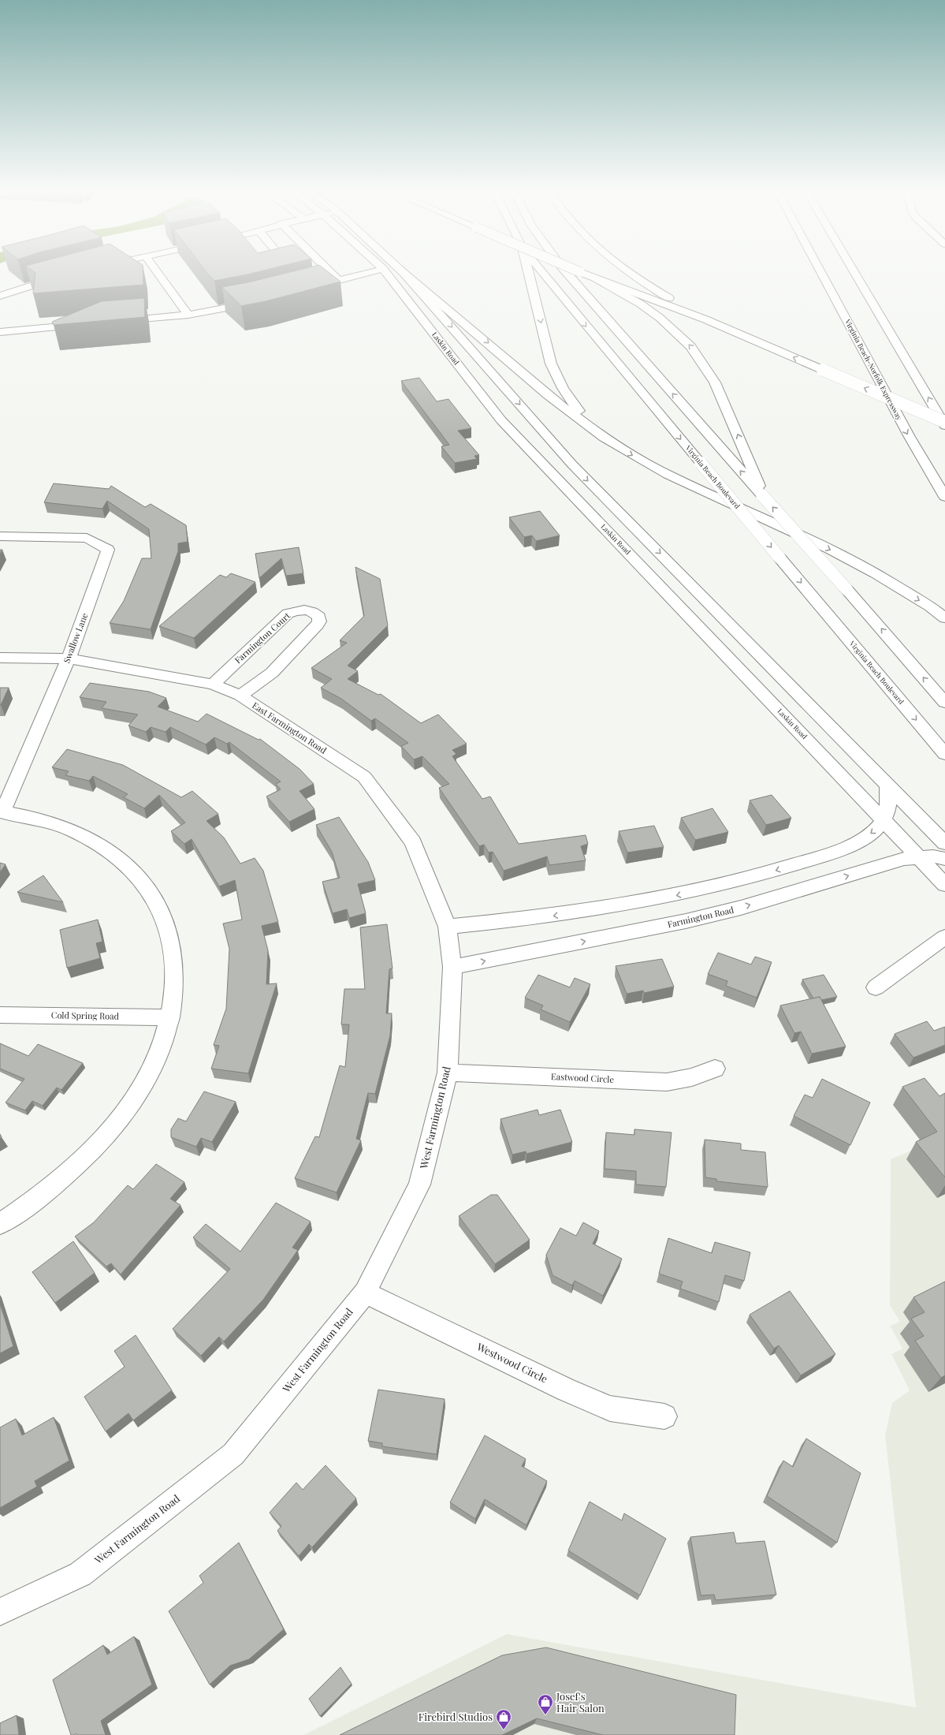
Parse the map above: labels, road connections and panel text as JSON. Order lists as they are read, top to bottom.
{
  "streets": {
    "main road": [
      "Laskin Road",
      "Virginia Beach-Norfolk Expressway",
      "Virginia Beach Boulevard",
      "Swallow Lane",
      "Farmington Court",
      "East Farmington Road",
      "Farmington Road",
      "Cold Spring Road",
      "Eastwood Circle",
      "West Farmington Road",
      "Westwood Circle"
    ]
  },
  "crossings": [
    ["Laskin Road", "Farmington Road"],
    ["Swallow Lane", "East Farmington Road"],
    ["Farmington Court", "East Farmington Road"],
    ["East Farmington Road", "Farmington Road"],
    ["East Farmington Road", "West Farmington Road"],
    ["Farmington Road", "West Farmington Road"],
    ["Eastwood Circle", "West Farmington Road"],
    ["West Farmington Road", "Westwood Circle"]
  ],
  "places": {
    "shop": ["Josef's Hair Salon", "Firebird Studios"]
  }
}
